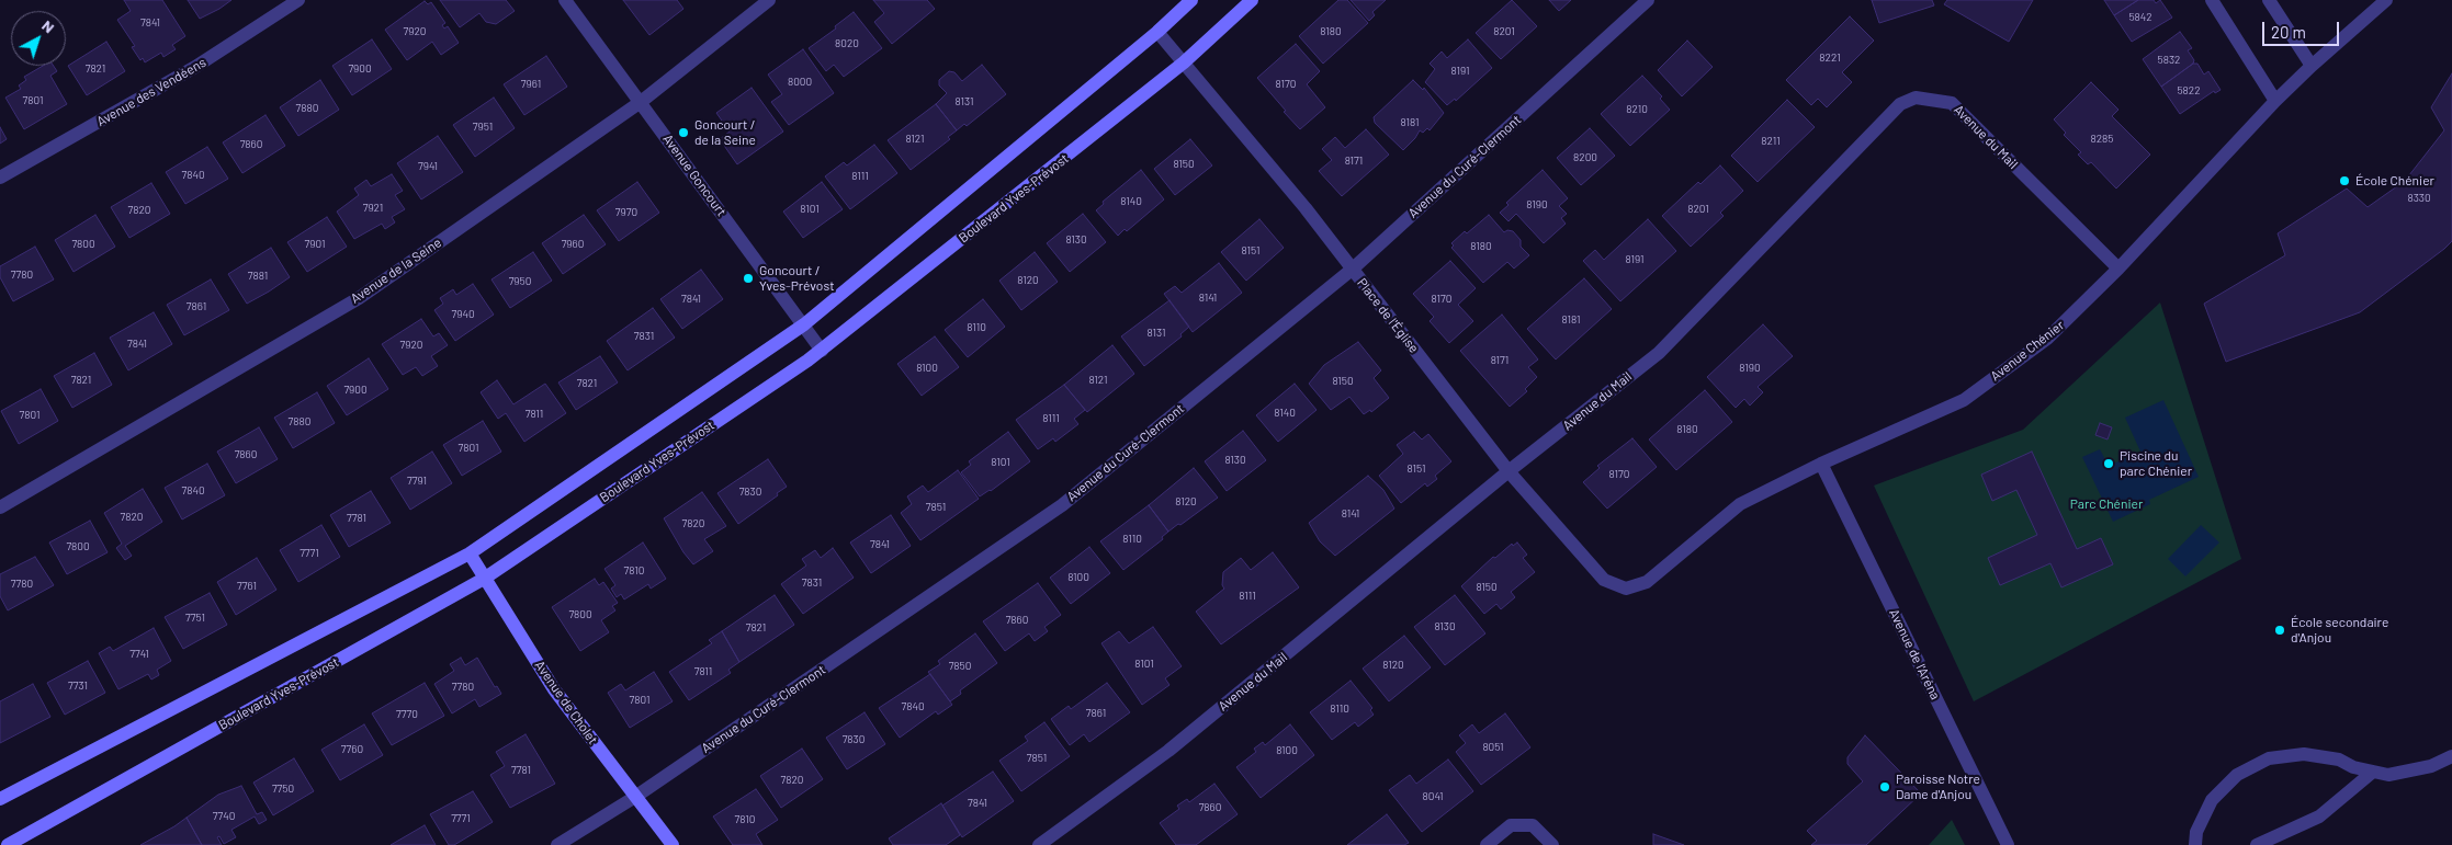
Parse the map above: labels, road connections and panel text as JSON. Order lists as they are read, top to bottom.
{
  "streets": {
    "street": [
      "Avenue des Vendéens",
      "Avenue du Mail",
      "Avenue du Curé-Clermont",
      "Avenue Goncourt",
      "Boulevard Yves-Prévost",
      "Avenue de la Seine",
      "Place de l'Église",
      "Avenue Chénier",
      "Avenue de l'Aréna",
      "Avenue de Cholet"
    ]
  },
  "crossings": [
    ["Avenue du Mail", "Place de l'Église"],
    ["Avenue du Mail", "Avenue Chénier"],
    ["Avenue du Curé-Clermont", "Place de l'Église"],
    ["Avenue du Curé-Clermont", "Avenue de Cholet"],
    ["Avenue Goncourt", "Boulevard Yves-Prévost"],
    ["Avenue Goncourt", "Avenue de la Seine"],
    ["Boulevard Yves-Prévost", "Place de l'Église"],
    ["Boulevard Yves-Prévost", "Avenue de Cholet"],
    ["Place de l'Église", "Avenue Chénier"],
    ["Avenue Chénier", "Avenue de l'Aréna"]
  ],
  "parks": ["Parc Chénier"],
  "places": [
    "Goncourt / de la Seine",
    "École Chénier",
    "Goncourt / Yves-Prévost",
    "Piscine du parc Chénier",
    "École secondaire d'Anjou",
    "Paroisse Notre Dame d'Anjou"
  ],
  "house_numbers": [
    "5842",
    "7841",
    "7920",
    "8180",
    "8201",
    "8020",
    "8221",
    "5832",
    "7821",
    "7900",
    "8191",
    "8000",
    "7961",
    "8170",
    "5822",
    "7801",
    "8131",
    "7880",
    "8210",
    "8181",
    "7951",
    "8121",
    "8285",
    "8211",
    "7860",
    "8200",
    "8171",
    "8150",
    "7941",
    "7840",
    "8111",
    "8330",
    "8140",
    "8190",
    "7921",
    "8101",
    "8201",
    "7820",
    "7970",
    "8130",
    "7800",
    "7901",
    "7960",
    "8180",
    "8151",
    "8191",
    "7780",
    "7881",
    "8120",
    "7950",
    "8141",
    "7841",
    "8170",
    "7861",
    "7940",
    "8181",
    "8110",
    "8131",
    "7831",
    "7841",
    "7920",
    "8171",
    "8100",
    "8190",
    "7821",
    "8121",
    "8150",
    "7821",
    "7900",
    "8140",
    "7811",
    "7801",
    "8111",
    "7880",
    "8180",
    "7801",
    "7860",
    "8130",
    "8101",
    "8151",
    "8170",
    "7791",
    "7840",
    "7830",
    "8120",
    "7851",
    "8141",
    "7820",
    "7781",
    "7820",
    "8110",
    "7841",
    "7800",
    "7771",
    "7810",
    "8100",
    "7831",
    "7780",
    "7761",
    "8150",
    "8111",
    "7800",
    "7751",
    "7860",
    "8130",
    "7821",
    "7741",
    "8101",
    "8120",
    "7850",
    "7811",
    "7731",
    "7780",
    "7801",
    "7840",
    "8110",
    "7861",
    "7770",
    "7830",
    "8051",
    "7760",
    "8100",
    "7851",
    "7781",
    "7820",
    "7750",
    "8041",
    "7841",
    "7860",
    "7740",
    "7771",
    "7810"
  ],
  "scale_bar": "20 m",
  "north": "top right"
}
